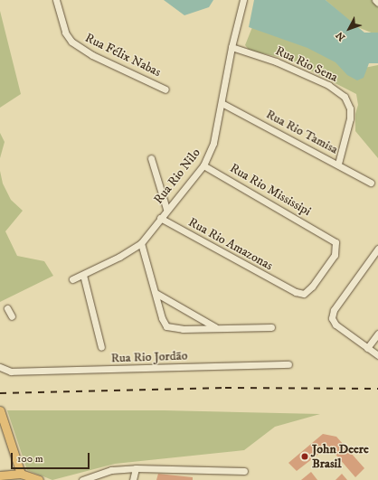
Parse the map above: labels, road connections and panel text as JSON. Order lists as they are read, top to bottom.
{
  "streets": {
    "street": [
      "Rua Félix Nabas",
      "Rua Rio Sena",
      "Rua Rio Tamisa",
      "Rua Rio Nilo",
      "Rua Rio Mississipi",
      "Rua Rio Amazonas",
      "Rua Rio Jordão"
    ]
  },
  "crossings": [
    ["Rua Rio Sena", "Rua Rio Tamisa"],
    ["Rua Rio Sena", "Rua Rio Nilo"],
    ["Rua Rio Tamisa", "Rua Rio Nilo"],
    ["Rua Rio Nilo", "Rua Rio Mississipi"],
    ["Rua Rio Nilo", "Rua Rio Amazonas"],
    ["Rua Rio Mississipi", "Rua Rio Amazonas"]
  ],
  "places": ["John Deere Brasil"],
  "scale_bar": "100 m",
  "north": "bottom left"
}
